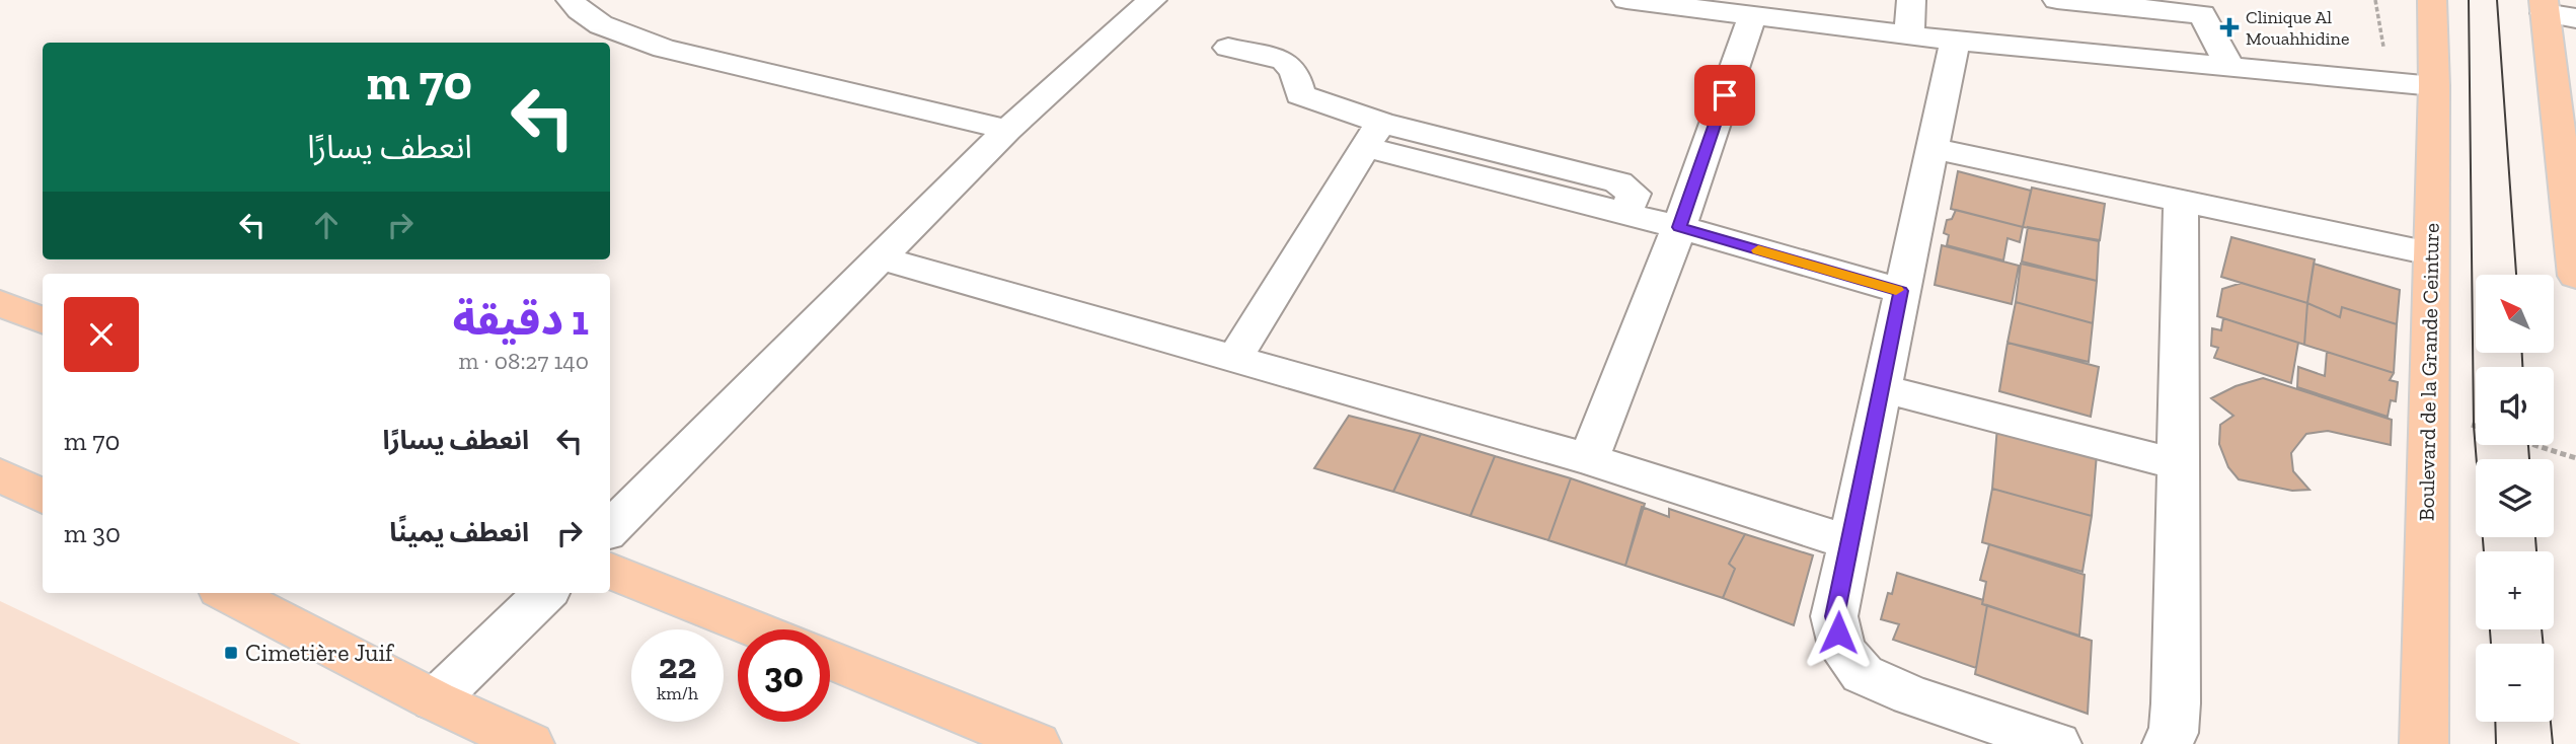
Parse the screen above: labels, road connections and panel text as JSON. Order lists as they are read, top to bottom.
{
  "streets": {
    "main road": ["Boulevard de la Grande Ceinture"]
  },
  "places": {
    "health": ["Clinique Al Mouahhidine"],
    "transit": ["Cimetière Juif"]
  },
  "north": "top left",
  "page": {
    "turn": ["70 m", "انعطف يسارًا"],
    "heading": ["1 دقيقة", "140 m · 08:27"],
    "map_buttons": ["+", "−"],
    "list": [
      {
        "name": "انعطف يسارًا",
        "value": "70 m"
      },
      {
        "name": "انعطف يمينًا",
        "value": "30 m"
      }
    ],
    "speed": "22 km/h",
    "limit": "30"
  }
}
